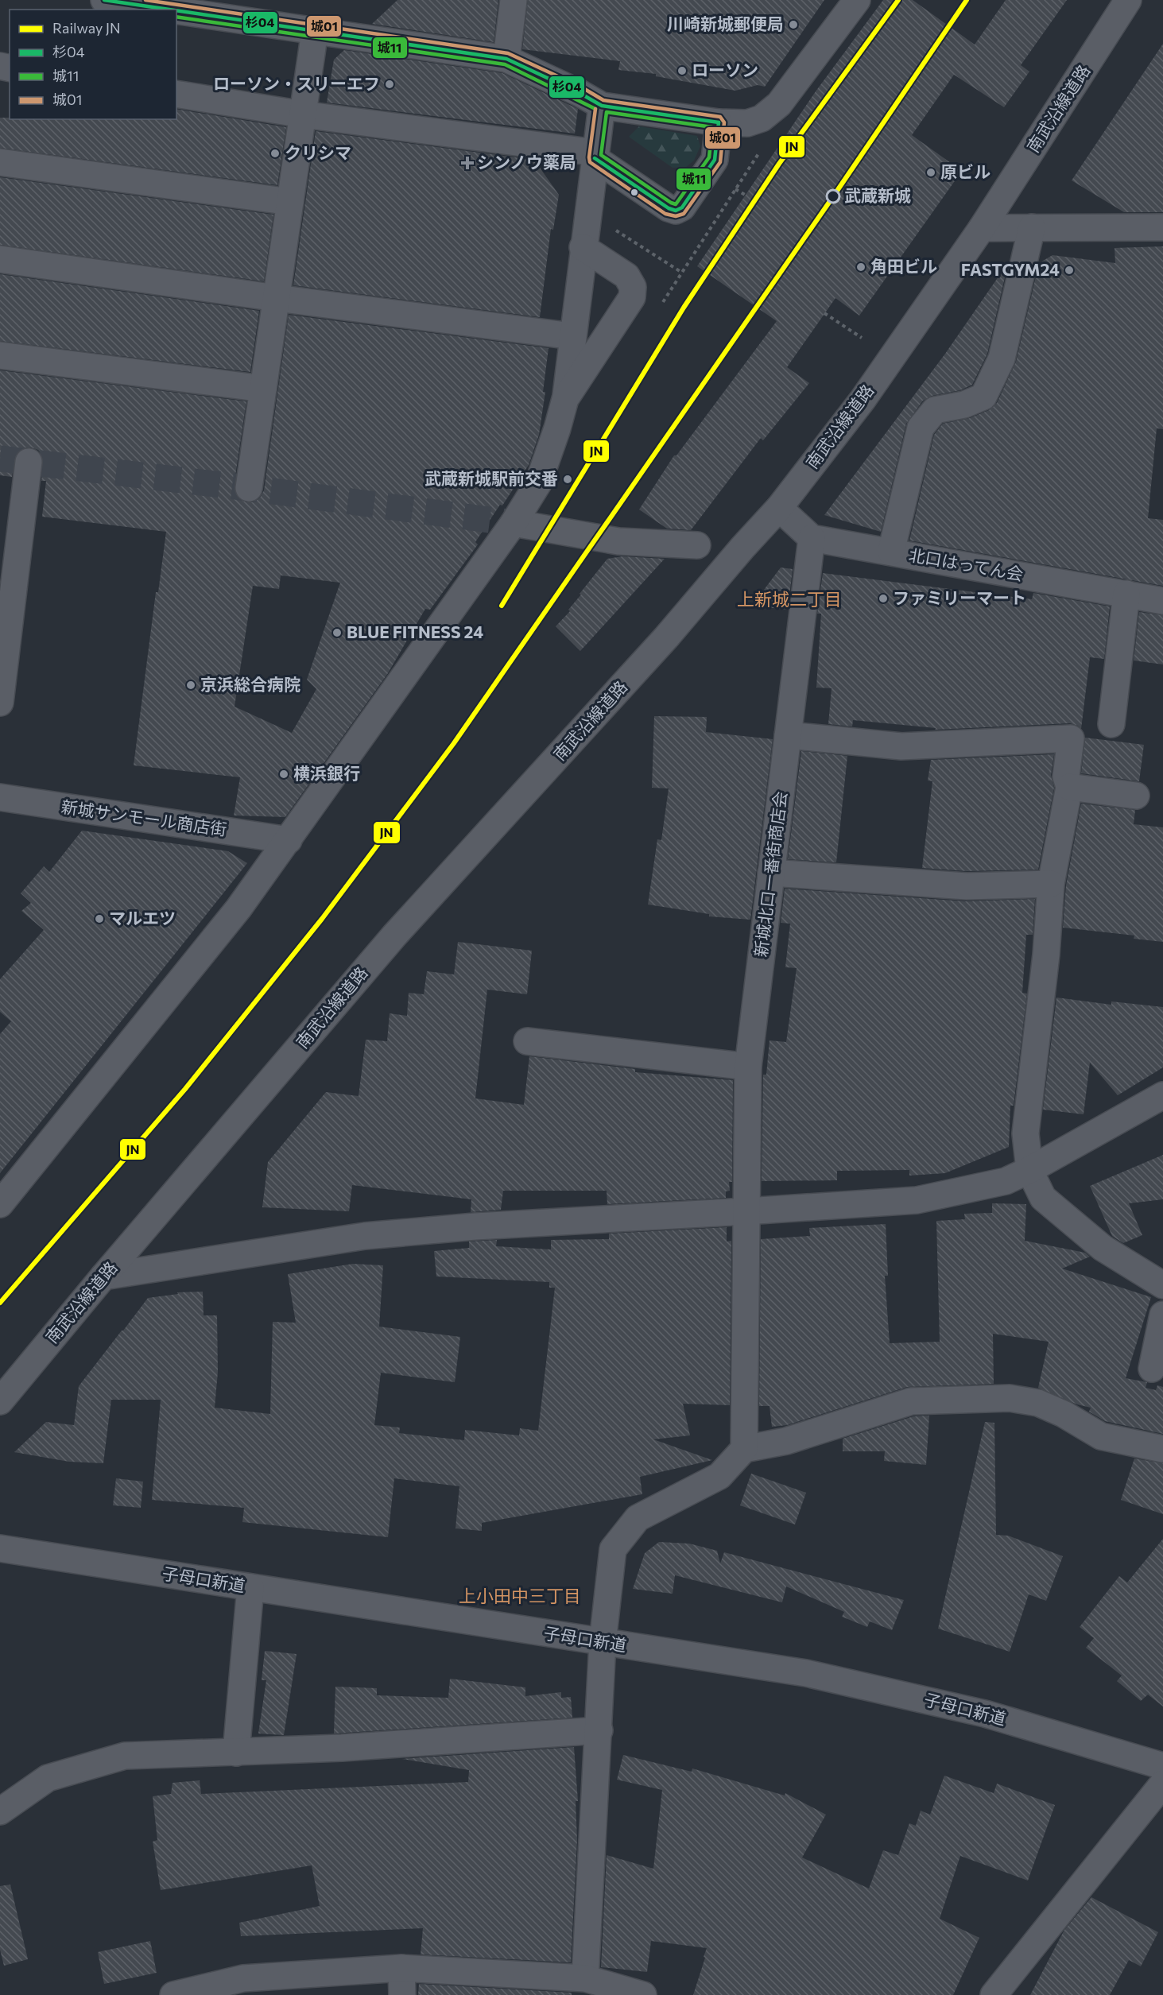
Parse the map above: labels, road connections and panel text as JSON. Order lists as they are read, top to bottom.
{
  "streets": {
    "street": [
      "南武沿線道路",
      "北口はってん会",
      "新城サンモール商店街",
      "新城北口一番街商店会",
      "子母口新道"
    ]
  },
  "crossings": [
    ["北口はってん会", "新城北口一番街商店会"]
  ],
  "districts": ["上新城二丁目", "上小田中三丁目"],
  "places": {
    "other": [
      "川崎新城郵便局",
      "ローソン",
      "ローソン・スリーエフ",
      "クリシマ",
      "原ビル",
      "武蔵新城",
      "角田ビル",
      "FASTGYM24",
      "武蔵新城駅前交番",
      "ファミリーマート",
      "BLUE FITNESS 24",
      "京浜総合病院",
      "横浜銀行",
      "マルエツ"
    ],
    "health": ["シンノウ薬局"]
  },
  "lines": [
    "rail line JN",
    "transit line 杉04",
    "transit line 城01",
    "transit line 城11"
  ],
  "legend": [
    "Railway JN",
    "杉04",
    "城11",
    "城01"
  ]
}
